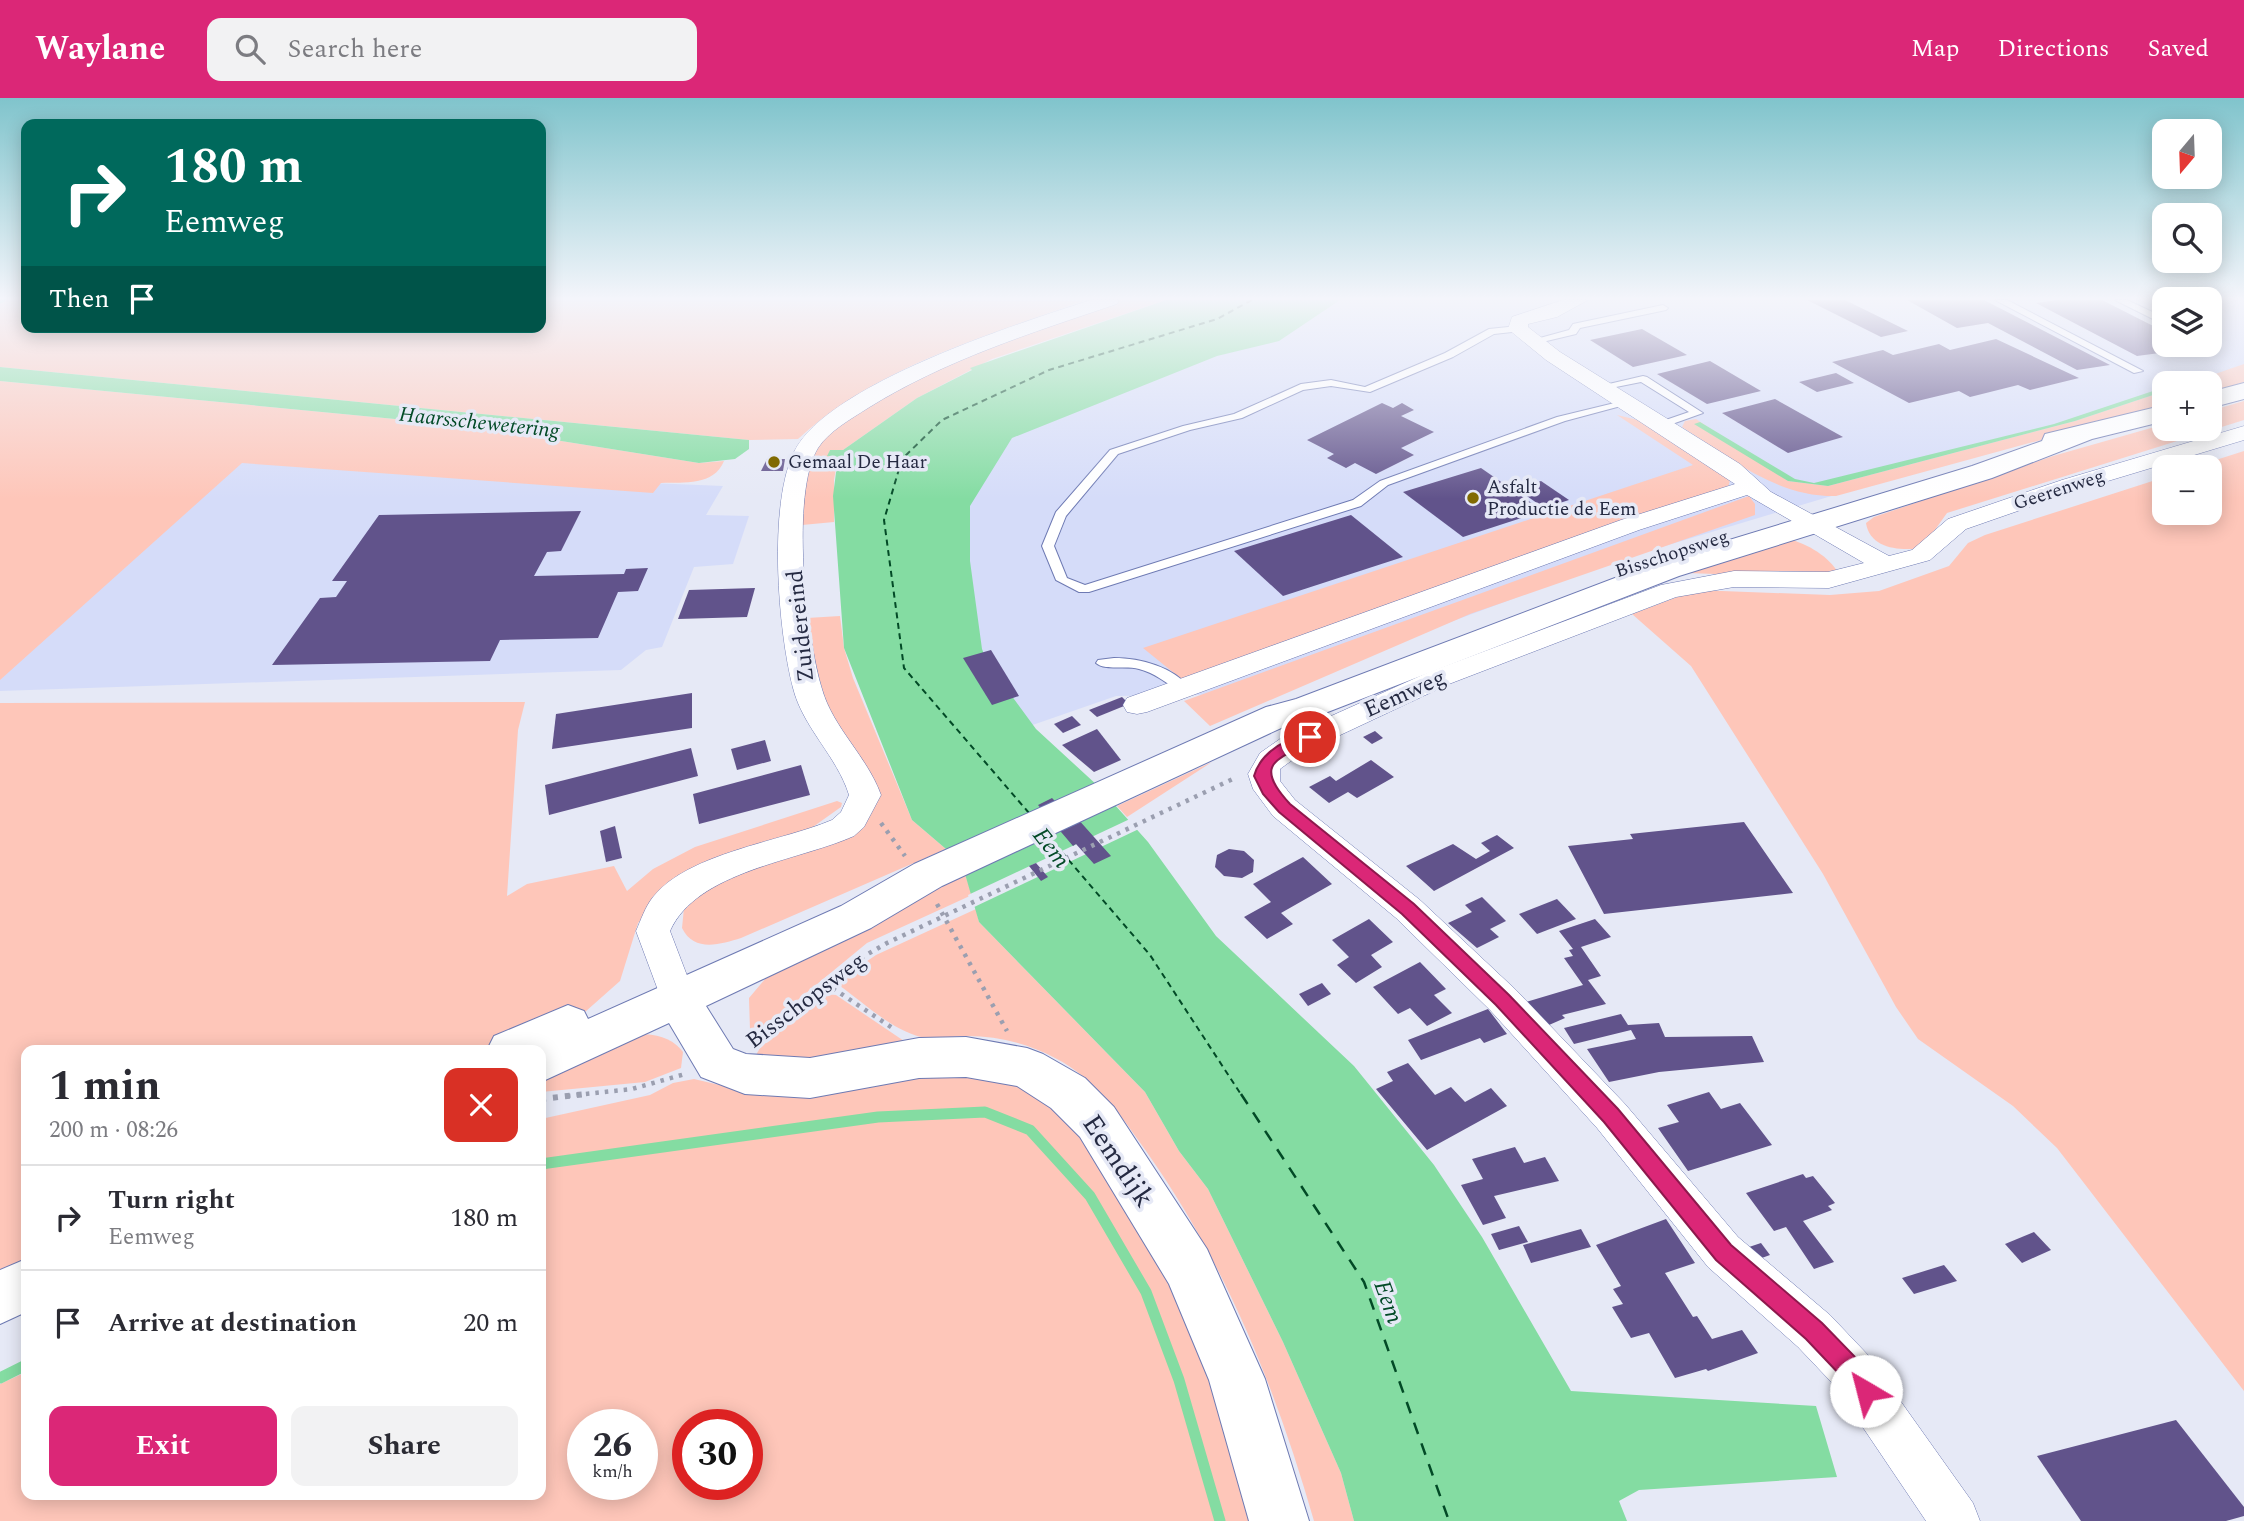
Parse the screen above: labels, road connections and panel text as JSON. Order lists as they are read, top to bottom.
{
  "streets": {
    "main road": ["Bisschopsweg", "Eemdijk"],
    "street": ["Geerenweg", "Zuidereind", "Eemweg"]
  },
  "crossings": [
    ["Geerenweg", "Eemweg"],
    ["Bisschopsweg", "Zuidereind"],
    ["Bisschopsweg", "Eemweg"],
    ["Bisschopsweg", "Eemdijk"]
  ],
  "water": ["Haarsschewetering", "Eem"],
  "places": ["Gemaal De Haar", "Asfalt Productie de Eem"],
  "north": "bottom",
  "page": {
    "header": "Waylane",
    "search": "Search here",
    "nav": ["Map", "Directions", "Saved"],
    "map_buttons": ["+", "−"],
    "turn": ["180 m", "Eemweg"],
    "then": "Then",
    "heading": ["1 min", "200 m · 08:26"],
    "list": [
      {
        "name": "Turn right",
        "note": "Eemweg",
        "value": "180 m"
      },
      {
        "name": "Arrive at destination",
        "value": "20 m"
      }
    ],
    "buttons": ["Exit", "Share"],
    "speed": "26 km/h",
    "limit": "30"
  }
}
